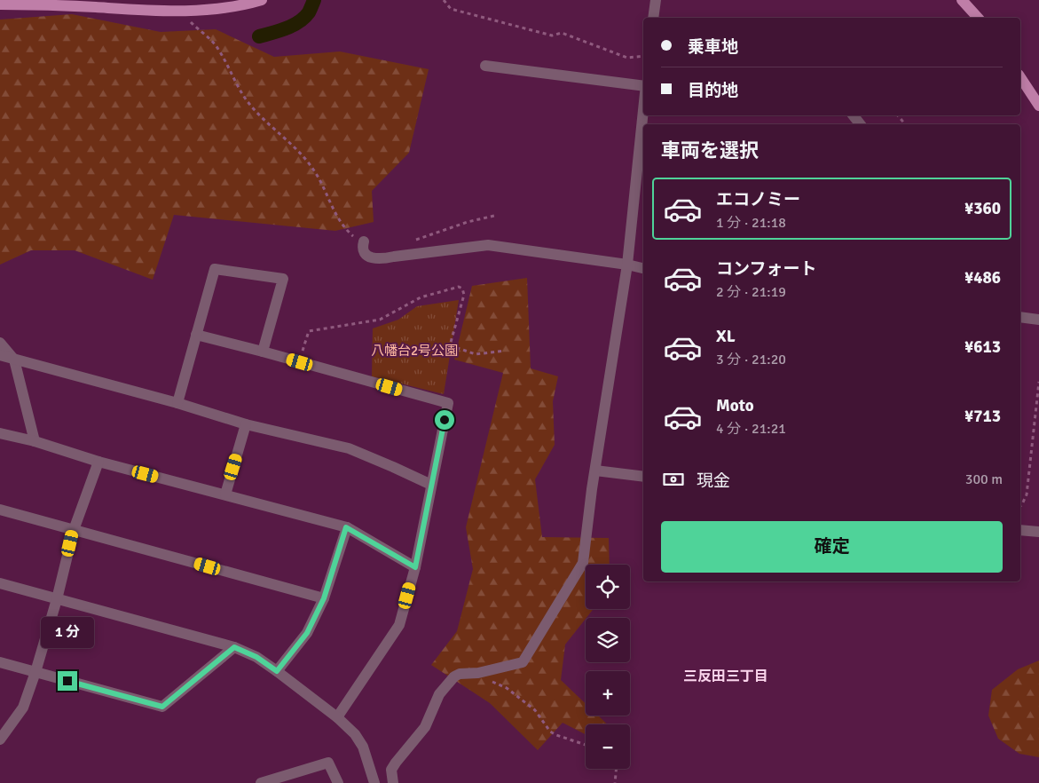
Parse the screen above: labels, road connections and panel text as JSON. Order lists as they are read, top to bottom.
{
  "districts": ["三反田三丁目"],
  "parks": ["八幡台2号公園"],
  "page": {
    "banner": ["乗車地", "目的地"],
    "heading": "車両を選択",
    "list": [
      {
        "name": "エコノミー",
        "note": "1 分 · 21:18",
        "value": "¥360"
      },
      {
        "name": "コンフォート",
        "note": "2 分 · 21:19",
        "value": "¥486"
      },
      {
        "name": "XL",
        "note": "3 分 · 21:20",
        "value": "¥613"
      },
      {
        "name": "Moto",
        "note": "4 分 · 21:21",
        "value": "¥713"
      }
    ],
    "pay": ["現金", "300 m"],
    "buttons": "確定",
    "map_buttons": ["+", "−"],
    "bubble": "1 分"
  }
}
